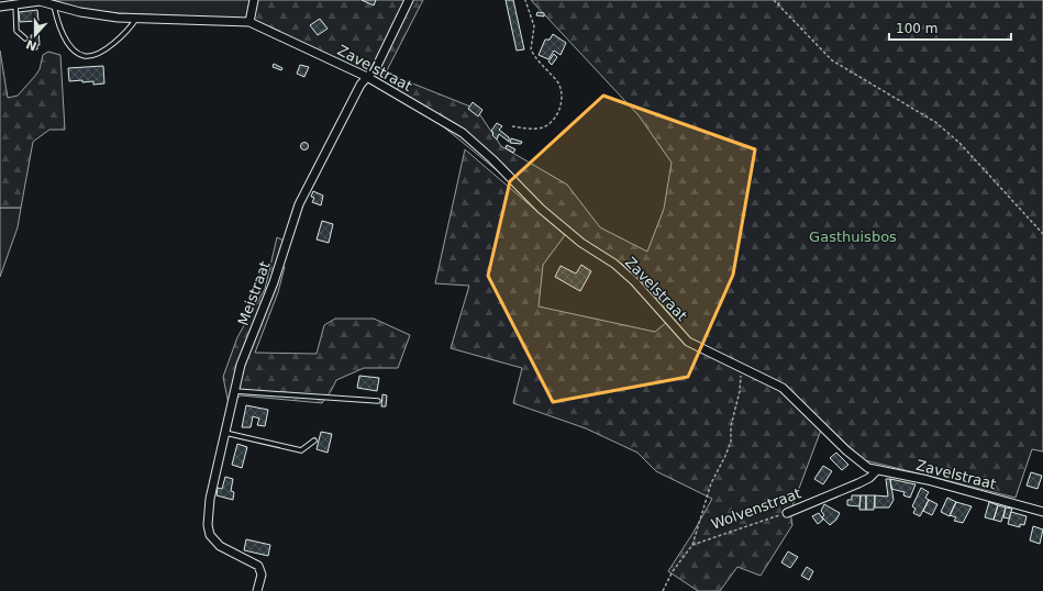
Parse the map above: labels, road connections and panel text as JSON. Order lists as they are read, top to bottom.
{
  "streets": {
    "street": ["Zavelstraat", "Meistraat", "Wolvenstraat"]
  },
  "crossings": [
    ["Zavelstraat", "Meistraat"],
    ["Zavelstraat", "Wolvenstraat"]
  ],
  "parks": ["Gasthuisbos"],
  "scale_bar": "100 m",
  "north": "bottom"
}
